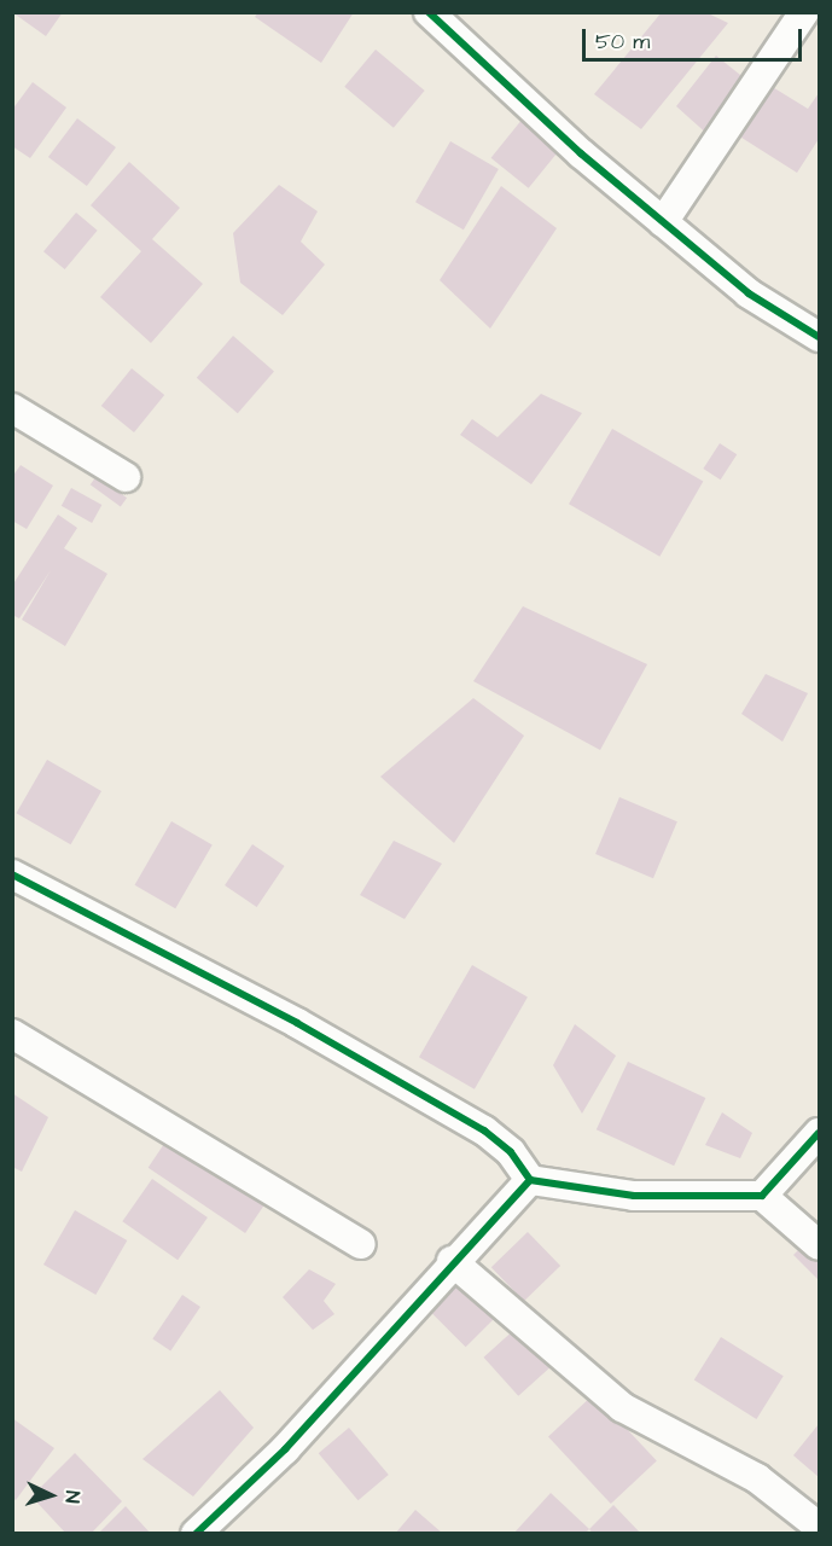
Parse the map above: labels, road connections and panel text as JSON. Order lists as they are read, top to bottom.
{
  "scale_bar": "50 m",
  "north": "right"
}
